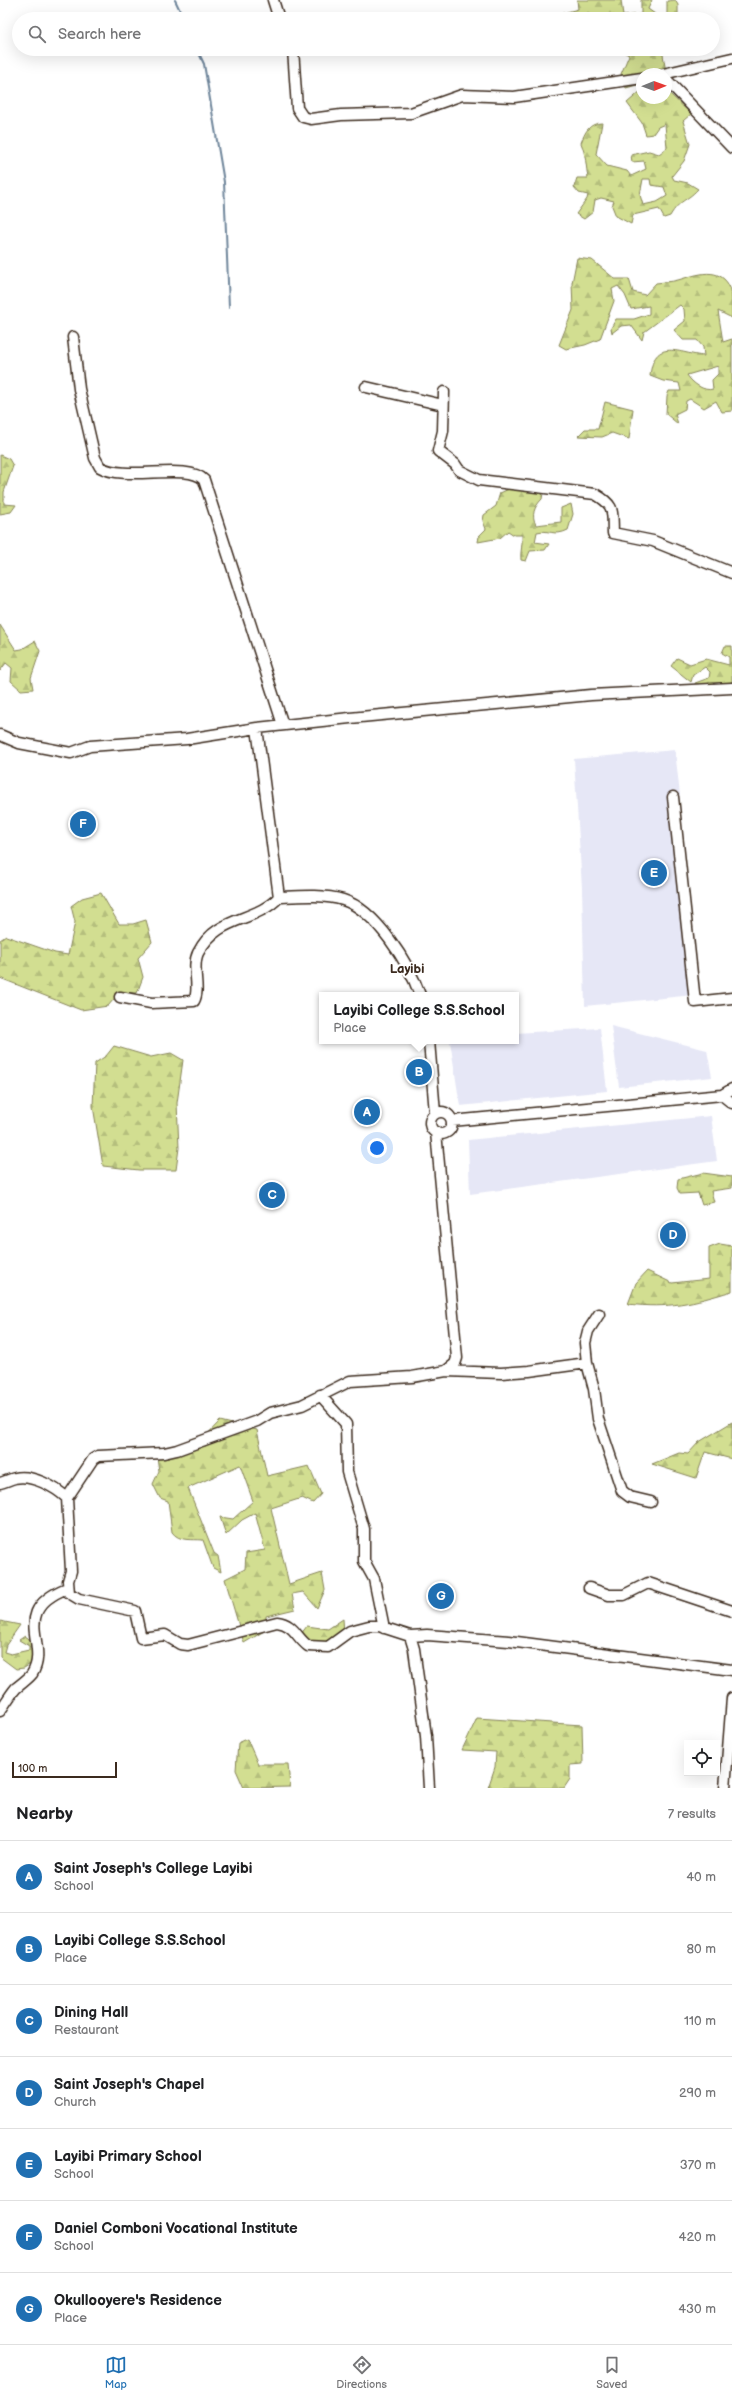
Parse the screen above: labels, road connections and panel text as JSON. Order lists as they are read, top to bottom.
{
  "districts": ["Layibi"],
  "scale_bar": "100 m",
  "north": "right",
  "page": {
    "search": "Search here",
    "pins": [
      "F",
      "E",
      "B",
      "A",
      "C",
      "D",
      "G"
    ],
    "popup": ["Layibi College S.S.School", "Place"],
    "scale": "100 m",
    "heading": ["Nearby", "7 results"],
    "list": [
      {
        "mark": "A",
        "name": "Saint Joseph's College Layibi",
        "note": "School",
        "value": "40 m"
      },
      {
        "mark": "B",
        "name": "Layibi College S.S.School",
        "note": "Place",
        "value": "80 m"
      },
      {
        "mark": "C",
        "name": "Dining Hall",
        "note": "Restaurant",
        "value": "110 m"
      },
      {
        "mark": "D",
        "name": "Saint Joseph's Chapel",
        "note": "Church",
        "value": "290 m"
      },
      {
        "mark": "E",
        "name": "Layibi Primary School",
        "note": "School",
        "value": "370 m"
      },
      {
        "mark": "F",
        "name": "Daniel Comboni Vocational Institute",
        "note": "School",
        "value": "420 m"
      },
      {
        "mark": "G",
        "name": "Okullooyere's Residence",
        "note": "Place",
        "value": "430 m"
      }
    ],
    "nav": ["Map", "Directions", "Saved"]
  }
}
